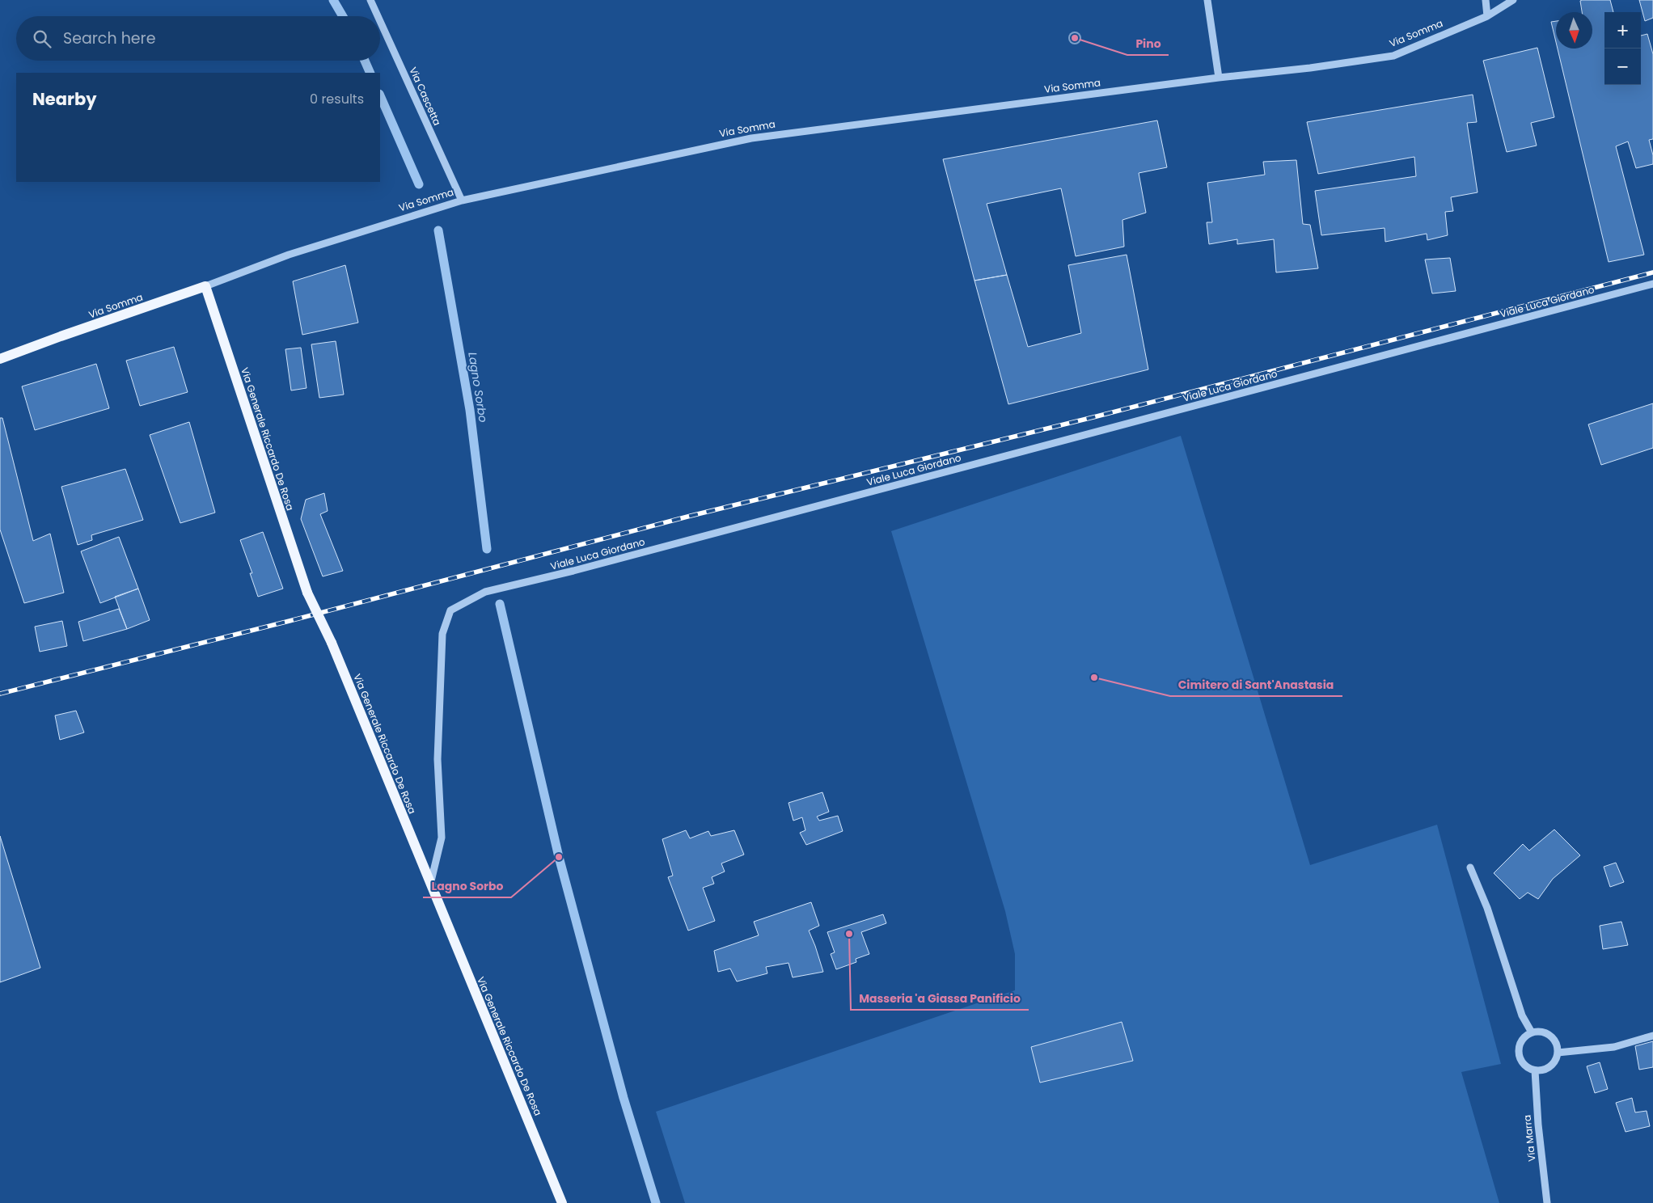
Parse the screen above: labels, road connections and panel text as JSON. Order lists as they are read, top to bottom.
{
  "streets": {
    "main road": ["Via Somma", "Via Generale Riccardo De Rosa"],
    "street": ["Via Cascetta", "Viale Luca Giordano", "Via Marra"]
  },
  "crossings": [
    ["Via Somma", "Via Cascetta"],
    ["Via Somma", "Via Generale Riccardo De Rosa"],
    ["Viale Luca Giordano", "Via Generale Riccardo De Rosa"]
  ],
  "water": ["Lagno Sorbo"],
  "places": [
    "Pino",
    "Cimitero di Sant'Anastasia",
    "Lagno Sorbo",
    "Masseria 'a Giassa Panificio"
  ],
  "north": "bottom",
  "page": {
    "map_buttons": ["+", "−"],
    "search": "Search here",
    "heading": ["Nearby", "0 results"]
  }
}
